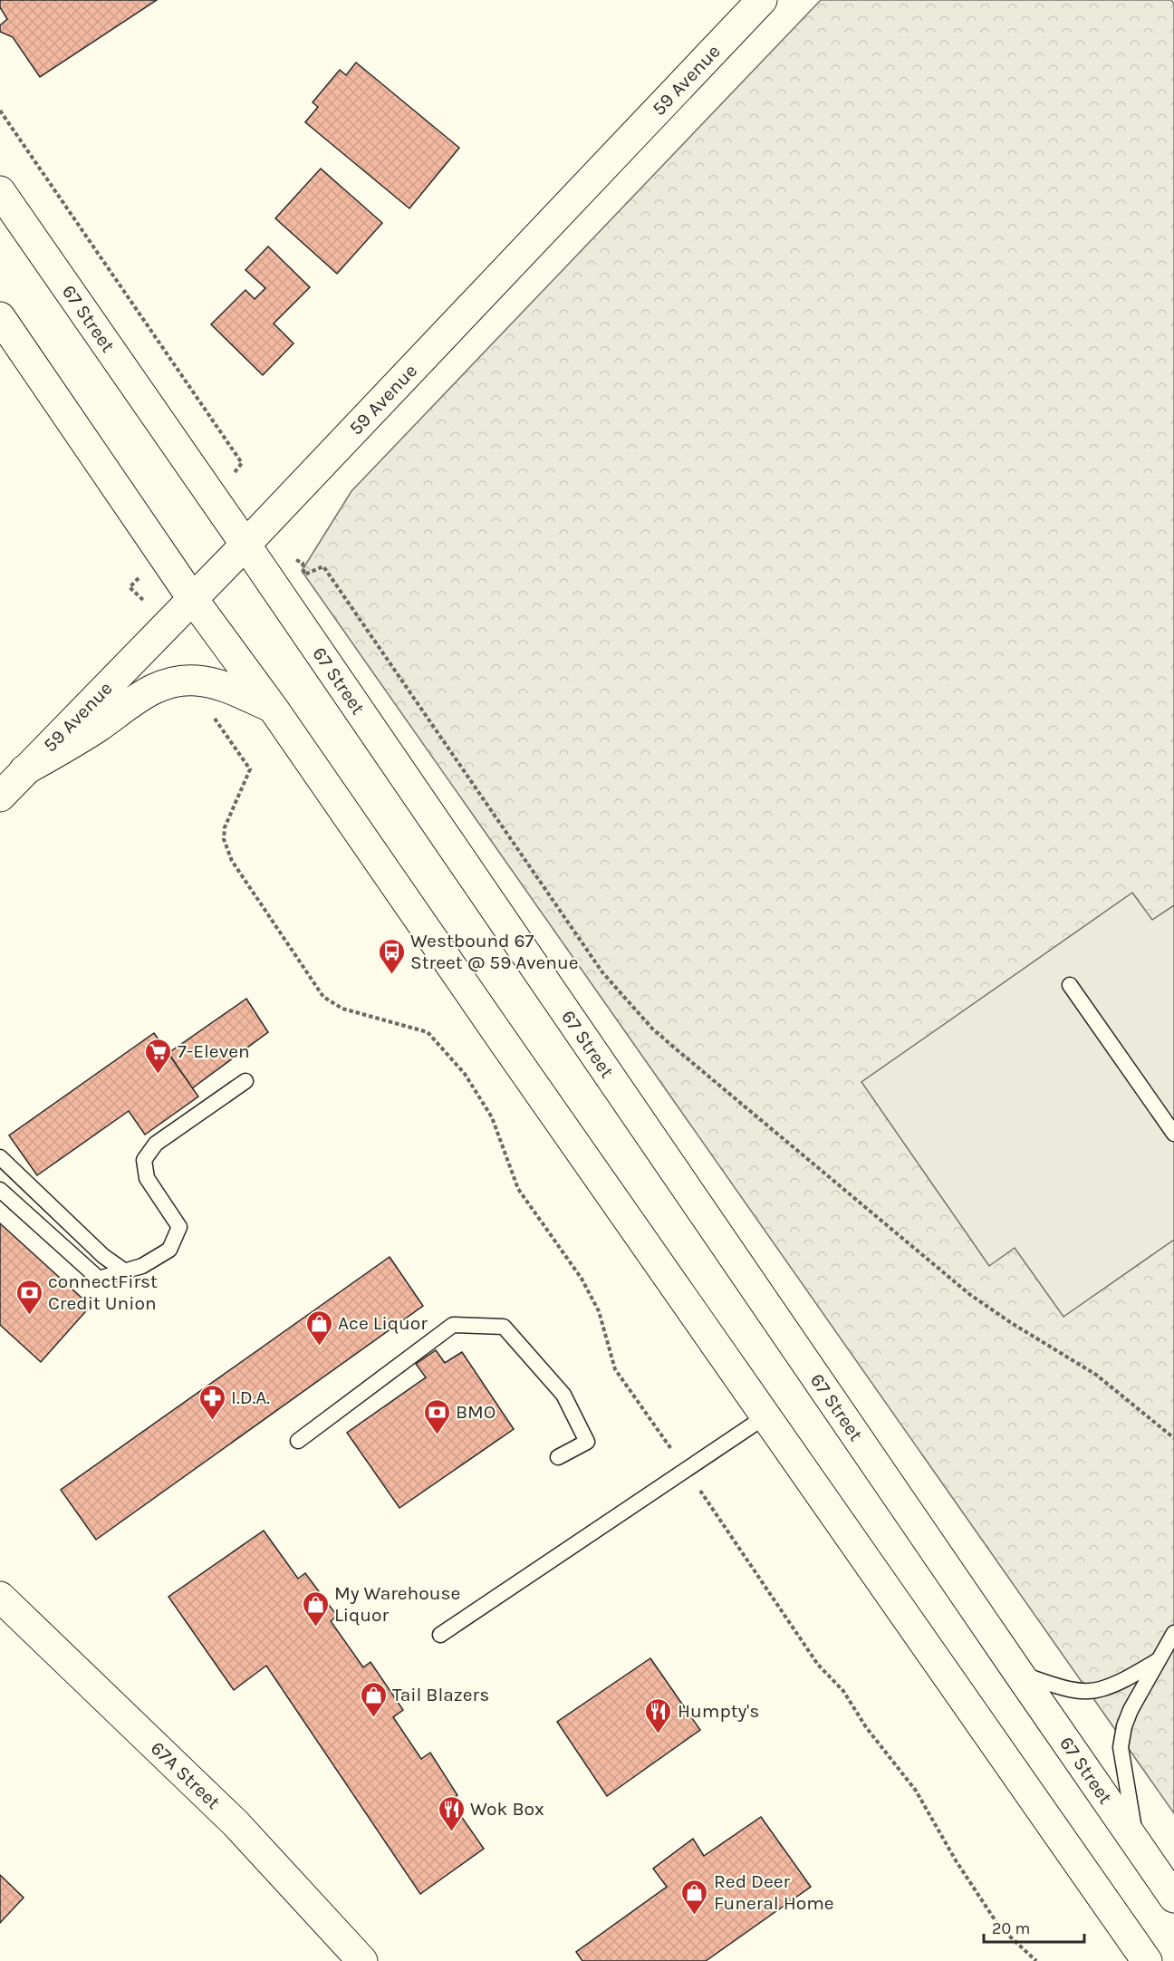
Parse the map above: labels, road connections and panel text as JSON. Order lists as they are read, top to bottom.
{
  "streets": {
    "main road": ["59 Avenue", "67 Street", "67A Street"]
  },
  "crossings": [
    ["59 Avenue", "67 Street"]
  ],
  "places": {
    "bus stop": ["Westbound 67 Street @ 59 Avenue"],
    "supermarket": ["7-Eleven"],
    "bank": ["connectFirst Credit Union", "BMO"],
    "shop": [
      "Ace Liquor",
      "My Warehouse Liquor",
      "Tail Blazers",
      "Red Deer Funeral Home"
    ],
    "pharmacy": ["I.D.A."],
    "restaurant": ["Humpty's", "Wok Box"]
  },
  "scale_bar": "20 m"
}
